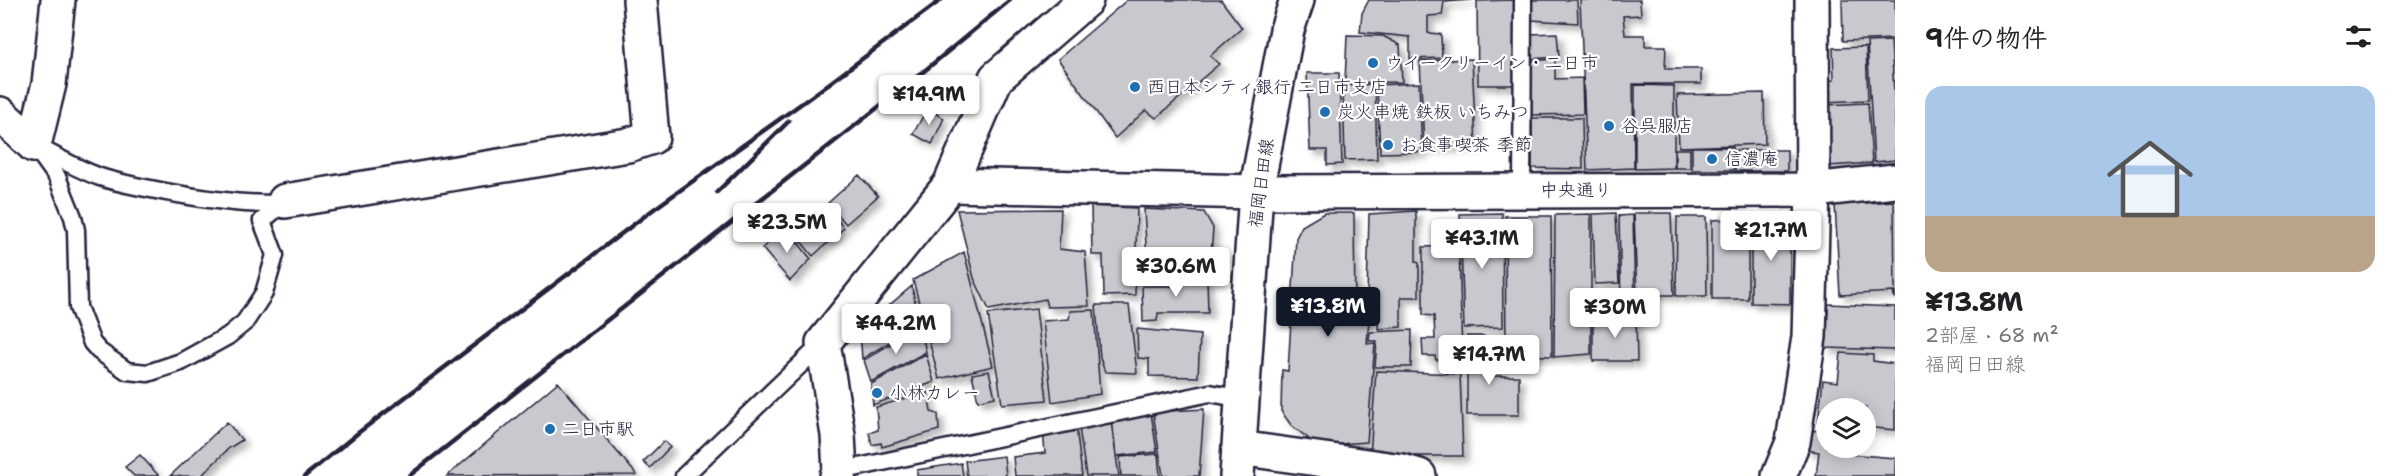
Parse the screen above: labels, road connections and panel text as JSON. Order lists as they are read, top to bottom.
{
  "streets": {
    "street": ["福岡日田線", "中央通り"]
  },
  "crossings": [
    ["福岡日田線", "中央通り"]
  ],
  "places": [
    "ウイークリーイン・二日市",
    "西日本シティ銀行 二日市支店",
    "炭火串焼 鉄板 いちみつ",
    "谷呉服店",
    "お食事喫茶 季節",
    "信濃庵",
    "小林カレー",
    "二日市駅"
  ],
  "page": {
    "heading": "9件の物件",
    "list": [
      {
        "name": "¥13.8M",
        "note": "2部屋 · 68 m² · 福岡日田線"
      }
    ],
    "price": [
      "¥14.9M",
      "¥23.5M",
      "¥21.7M",
      "¥43.1M",
      "¥30.6M",
      "¥13.8M",
      "¥30M",
      "¥44.2M",
      "¥14.7M"
    ]
  }
}
